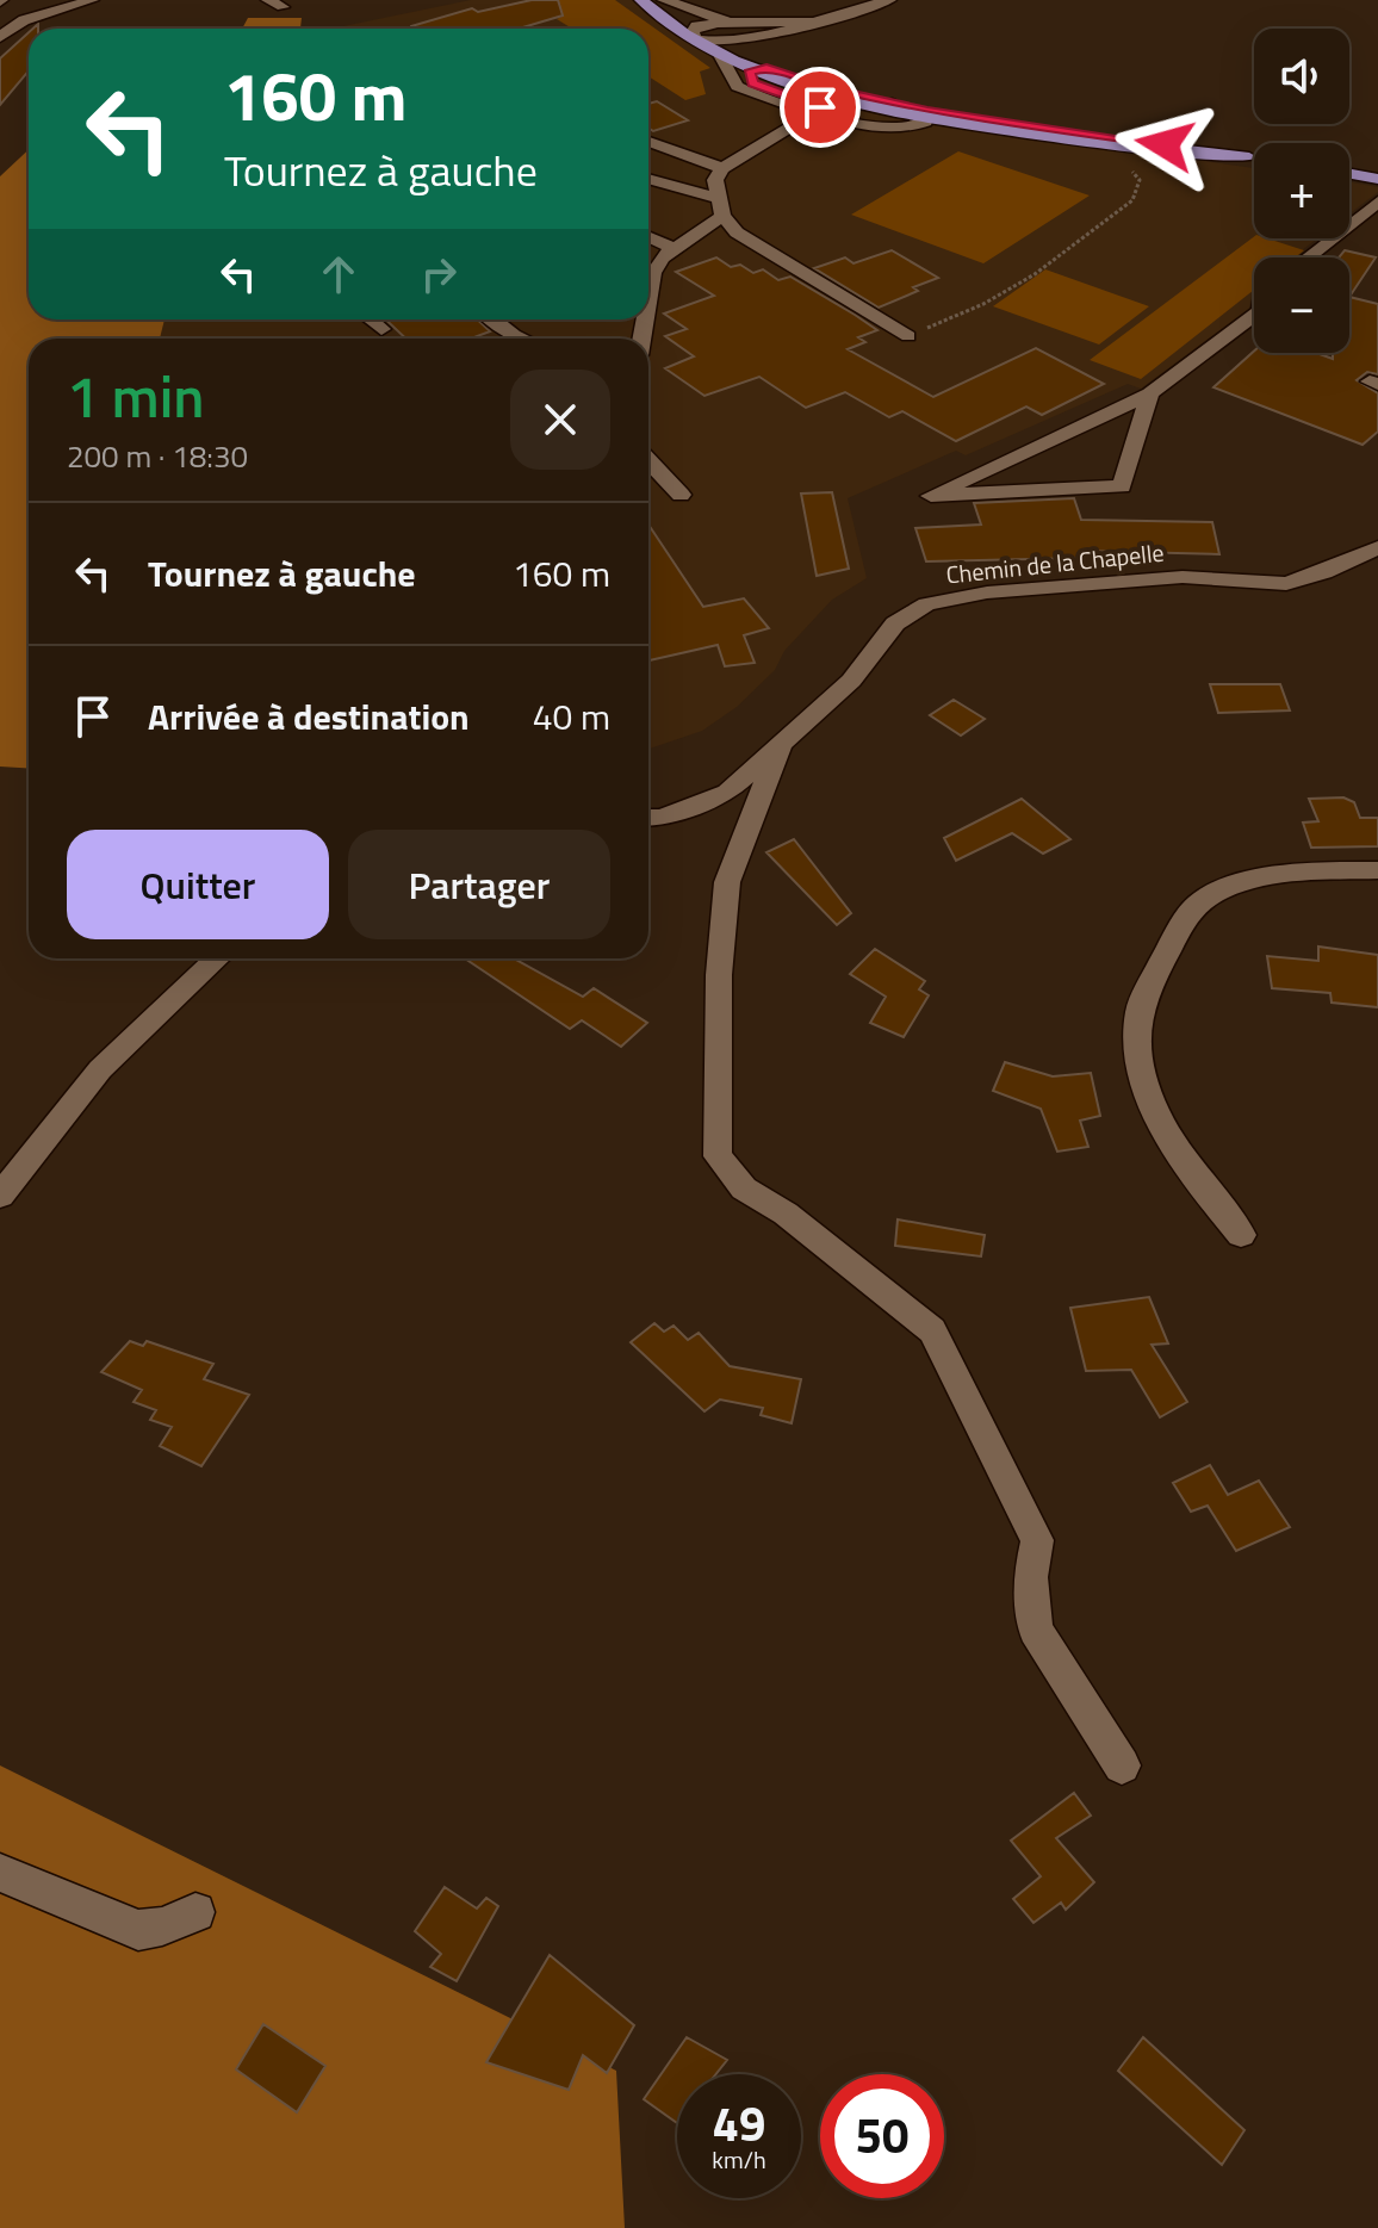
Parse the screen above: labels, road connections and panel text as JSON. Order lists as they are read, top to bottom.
{
  "streets": {
    "street": ["Chemin de la Chapelle"]
  },
  "page": {
    "map_buttons": ["+", "−"],
    "turn": ["160 m", "Tournez à gauche"],
    "heading": ["1 min", "200 m · 18:30"],
    "list": [
      {
        "name": "Tournez à gauche",
        "value": "160 m"
      },
      {
        "name": "Arrivée à destination",
        "value": "40 m"
      }
    ],
    "buttons": ["Quitter", "Partager"],
    "speed": "49 km/h",
    "limit": "50"
  }
}
